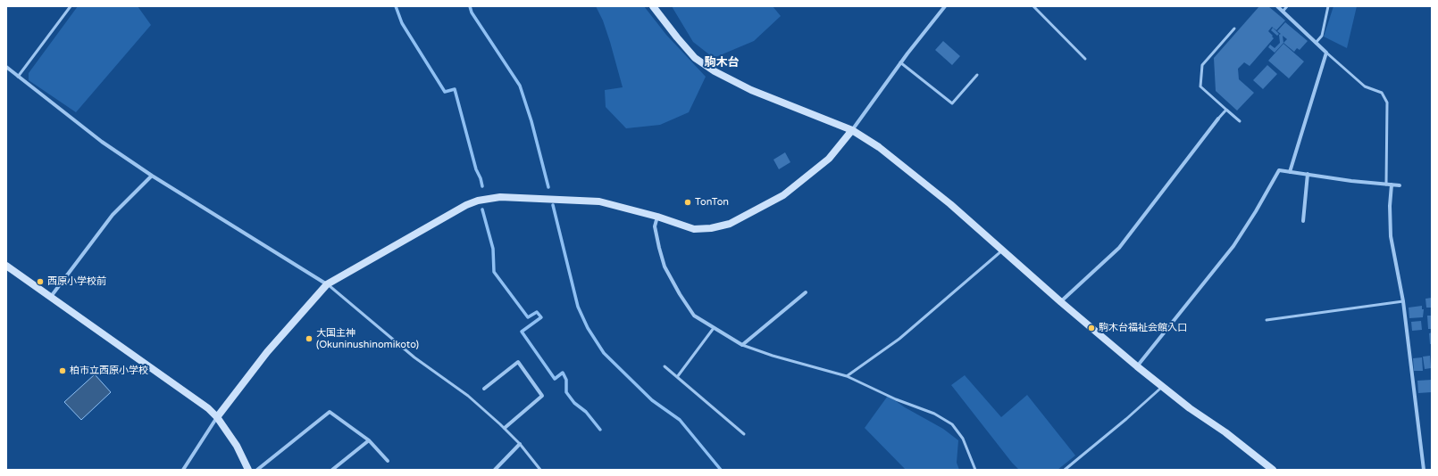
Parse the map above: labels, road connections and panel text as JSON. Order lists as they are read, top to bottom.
{
  "districts": ["駒木台"],
  "places": [
    "TonTon",
    "西原小学校前",
    "駒木台福祉会館入口",
    "大国主神 (Okuninushinomikoto)",
    "柏市立西原小学校"
  ]
}
